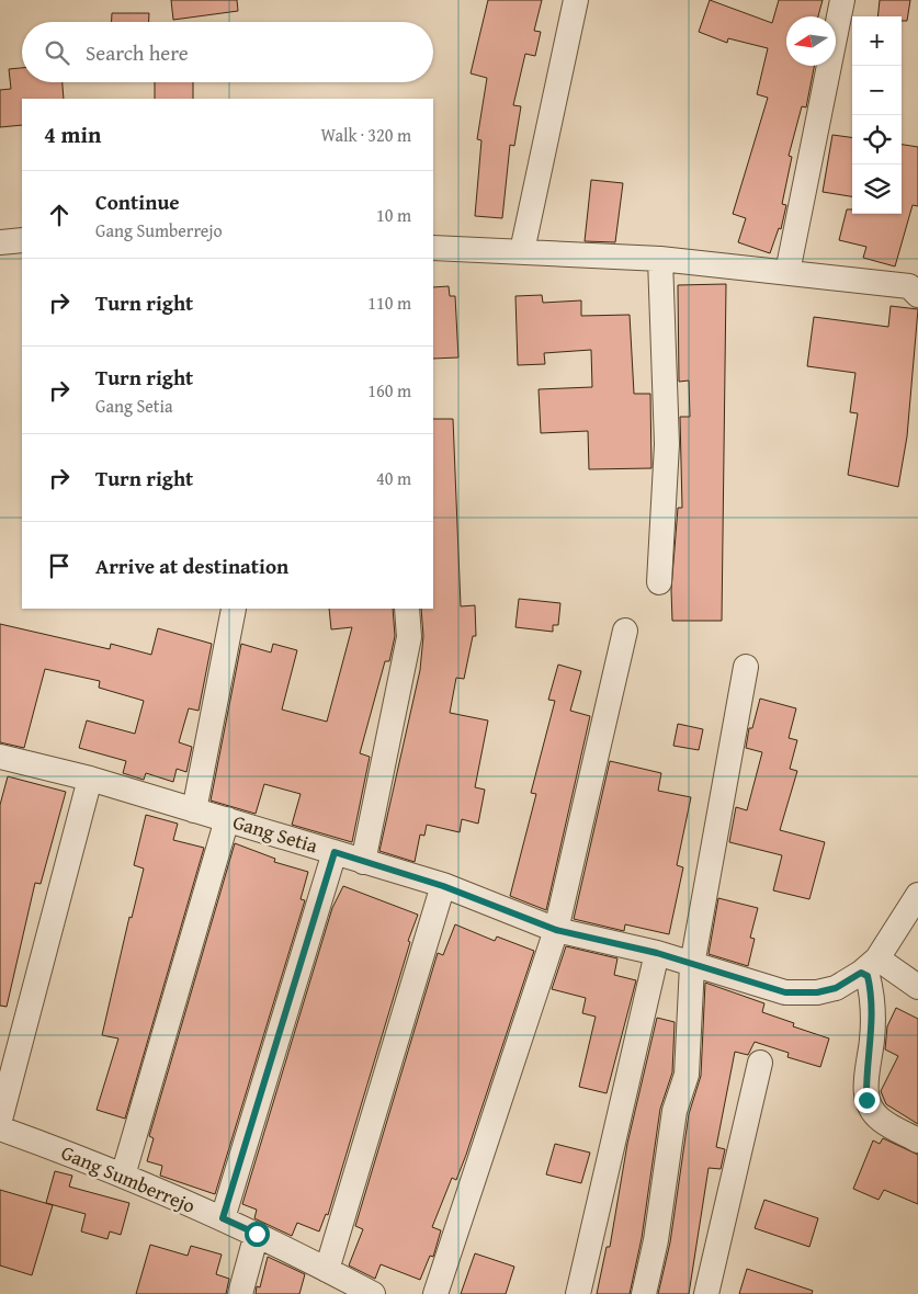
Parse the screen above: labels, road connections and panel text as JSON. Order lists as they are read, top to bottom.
{
  "streets": {
    "street": ["Gang Setia", "Gang Sumberrejo"]
  },
  "north": "left",
  "page": {
    "map_buttons": ["+", "−"],
    "search": "Search here",
    "heading": ["4 min", "Walk · 320 m"],
    "list": [
      ["Continue", "Gang Sumberrejo", "10 m"],
      ["Turn right", "110 m"],
      ["Turn right", "Gang Setia", "160 m"],
      ["Turn right", "40 m"],
      "Arrive at destination"
    ]
  }
}
